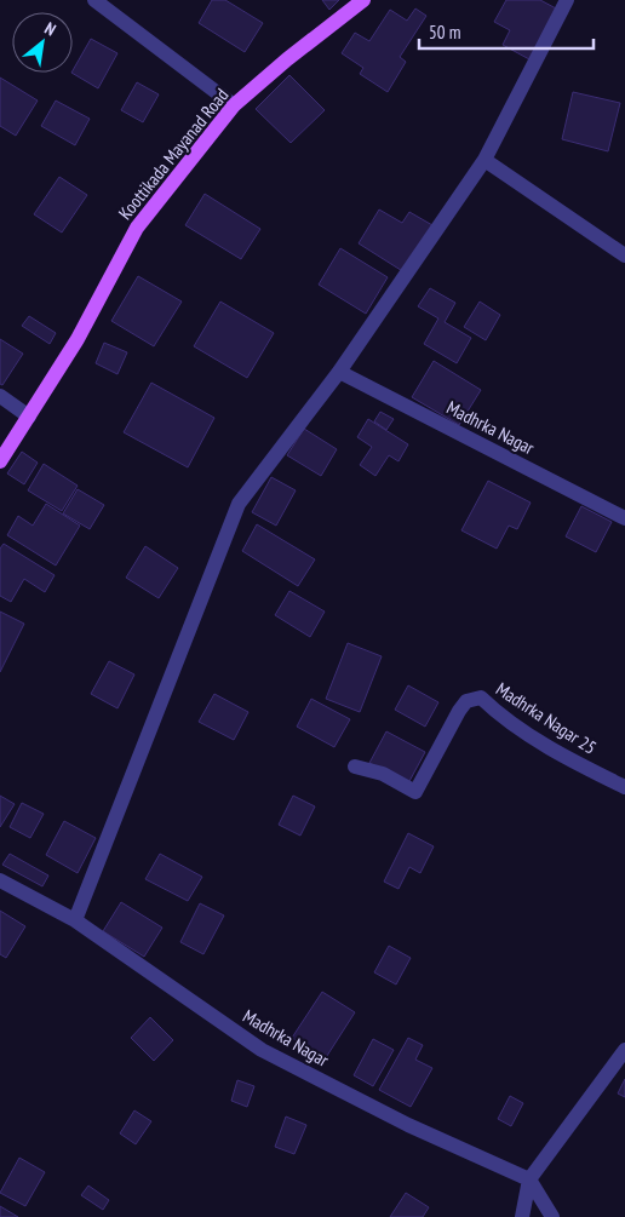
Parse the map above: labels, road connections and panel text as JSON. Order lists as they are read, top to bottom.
{
  "streets": {
    "main road": ["Koottikada Mayanad Road"],
    "street": ["Madhrka Nagar", "Madhrka Nagar 25"]
  },
  "scale_bar": "50 m",
  "north": "top right"
}
